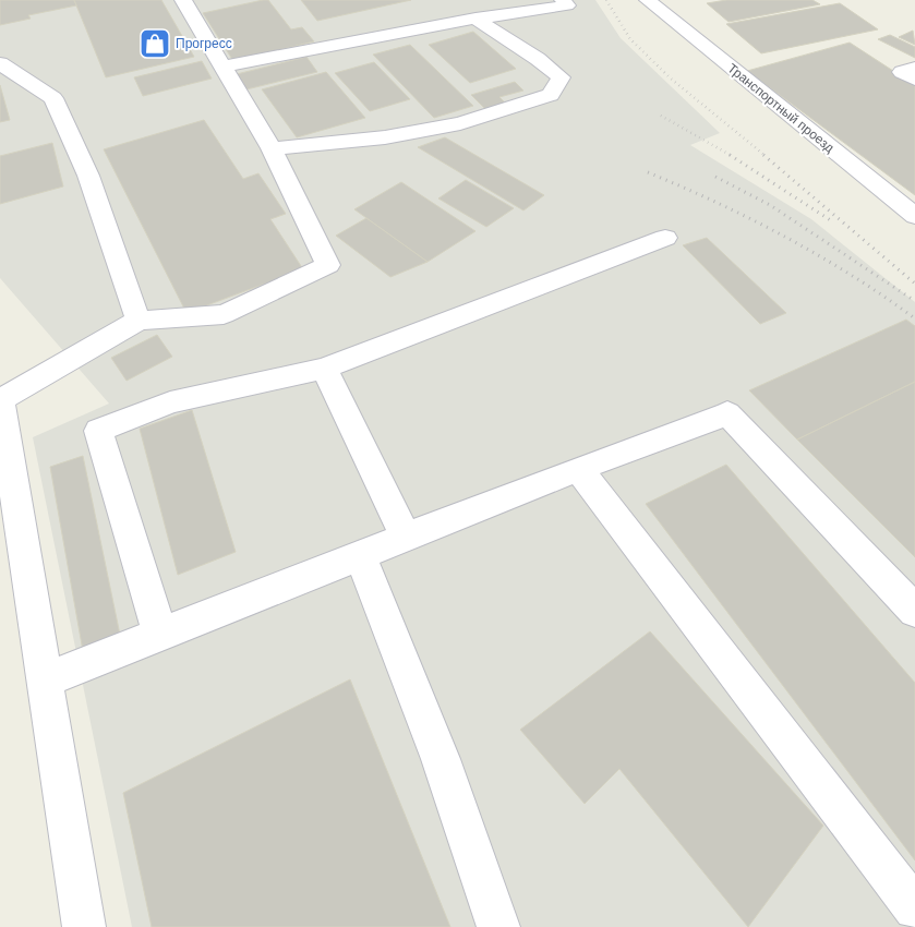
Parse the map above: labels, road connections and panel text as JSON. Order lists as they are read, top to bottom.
{
  "streets": {
    "street": ["Транспортный проезд"]
  },
  "places": {
    "shop": ["Прогресс"]
  }
}
